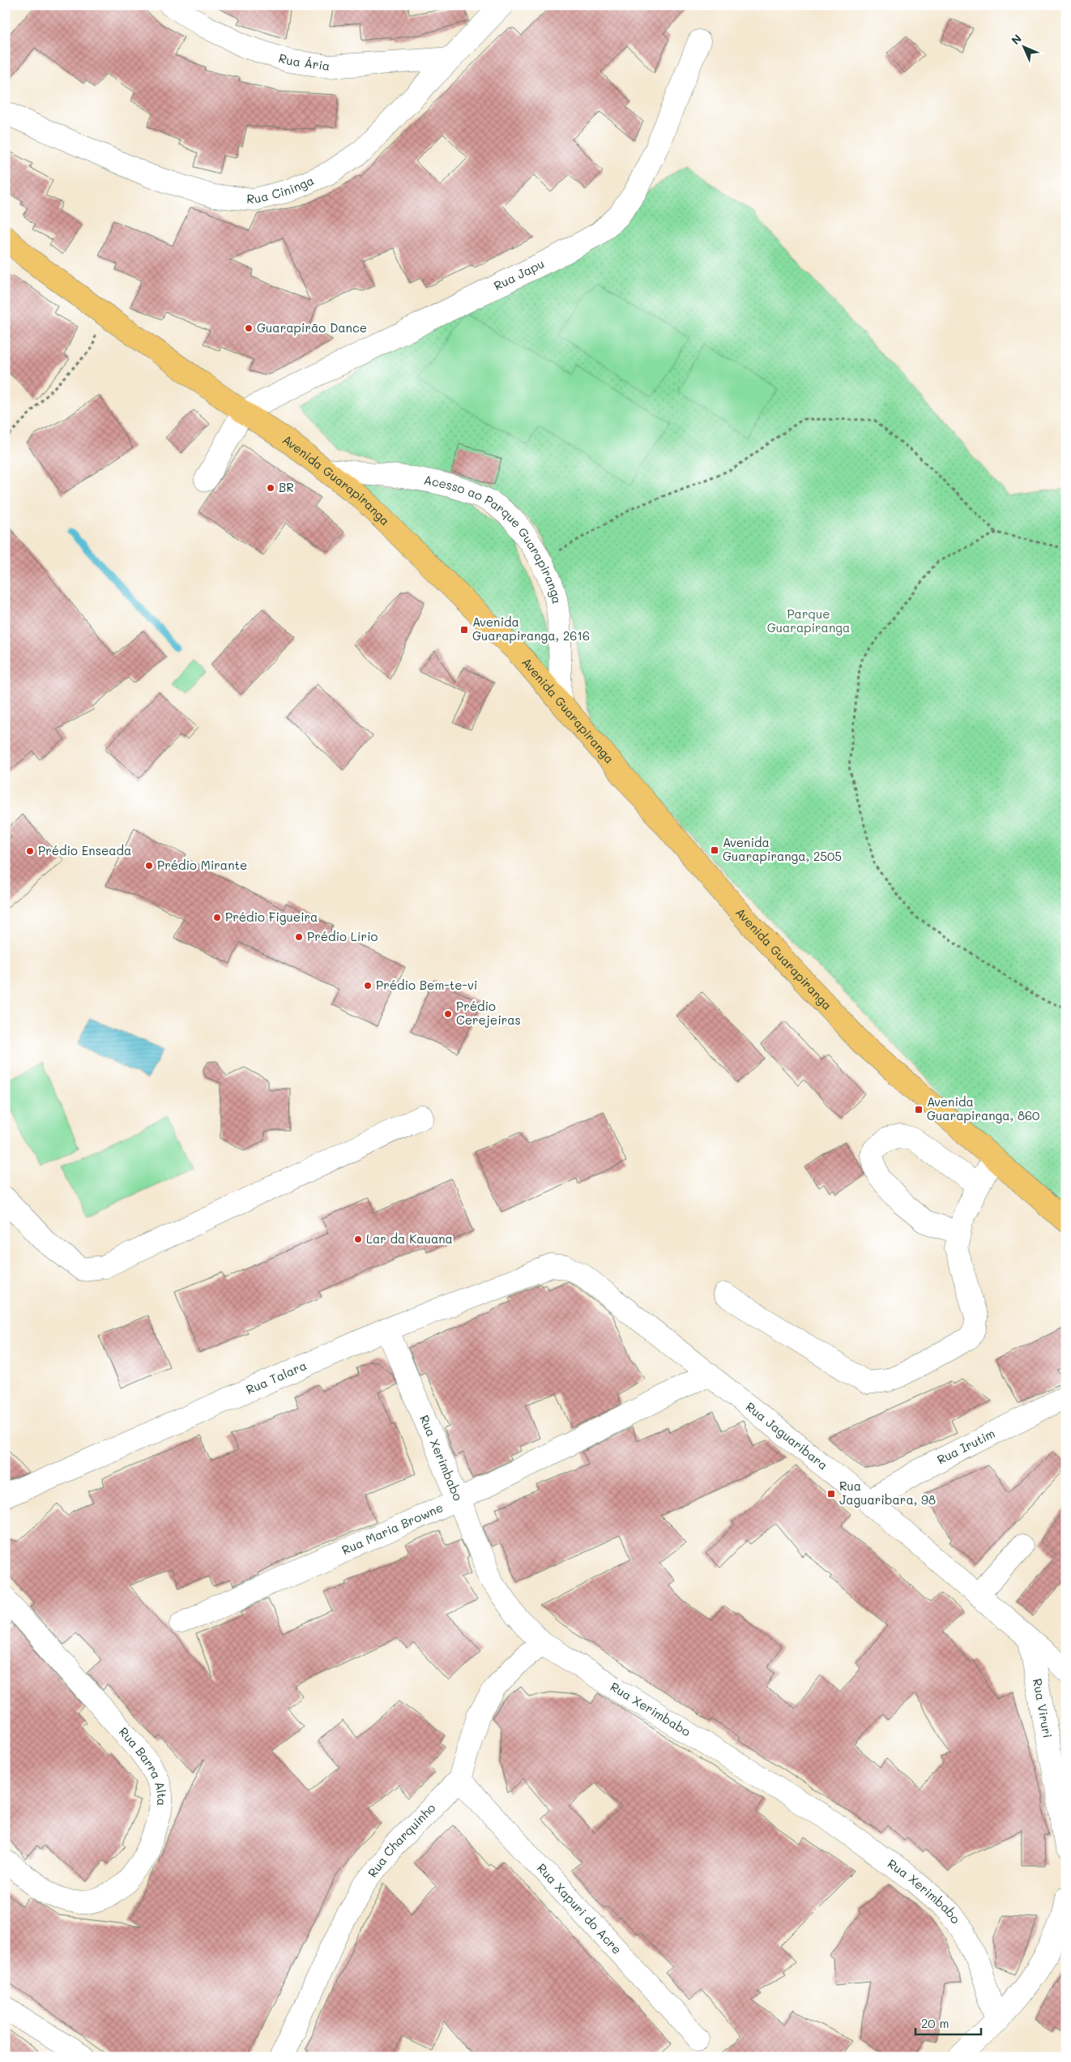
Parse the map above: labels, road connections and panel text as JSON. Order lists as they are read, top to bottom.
{
  "streets": {
    "main road": ["Avenida Guarapiranga"],
    "street": [
      "Rua Ária",
      "Rua Cininga",
      "Rua Japu",
      "Acesso ao Parque Guarapiranga",
      "Rua Talara",
      "Rua Jaguaribara",
      "Rua Irutim",
      "Rua Xerimbabo",
      "Rua Maria Browne",
      "Rua Viruri",
      "Rua Barra Alta",
      "Rua Charquinho",
      "Rua Xapuri do Acre"
    ]
  },
  "crossings": [
    ["Rua Ária", "Rua Cininga"],
    ["Rua Japu", "Avenida Guarapiranga"],
    ["Avenida Guarapiranga", "Acesso ao Parque Guarapiranga"],
    ["Rua Talara", "Rua Jaguaribara"],
    ["Rua Talara", "Rua Xerimbabo"],
    ["Rua Jaguaribara", "Rua Irutim"],
    ["Rua Jaguaribara", "Rua Maria Browne"],
    ["Rua Jaguaribara", "Rua Viruri"],
    ["Rua Xerimbabo", "Rua Maria Browne"],
    ["Rua Xerimbabo", "Rua Charquinho"],
    ["Rua Charquinho", "Rua Xapuri do Acre"]
  ],
  "parks": ["Parque Guarapiranga"],
  "places": {
    "other": [
      "Guarapirão Dance",
      "BR",
      "Prédio Enseada",
      "Prédio Mirante",
      "Prédio Figueira",
      "Prédio Lírio",
      "Prédio Bem-te-vi",
      "Prédio Cerejeiras",
      "Lar da Kauana"
    ],
    "transit": [
      "Avenida Guarapiranga, 2616",
      "Avenida Guarapiranga, 2505",
      "Avenida Guarapiranga, 860",
      "Rua Jaguaribara, 98"
    ]
  },
  "scale_bar": "20 m",
  "north": "top left"
}
